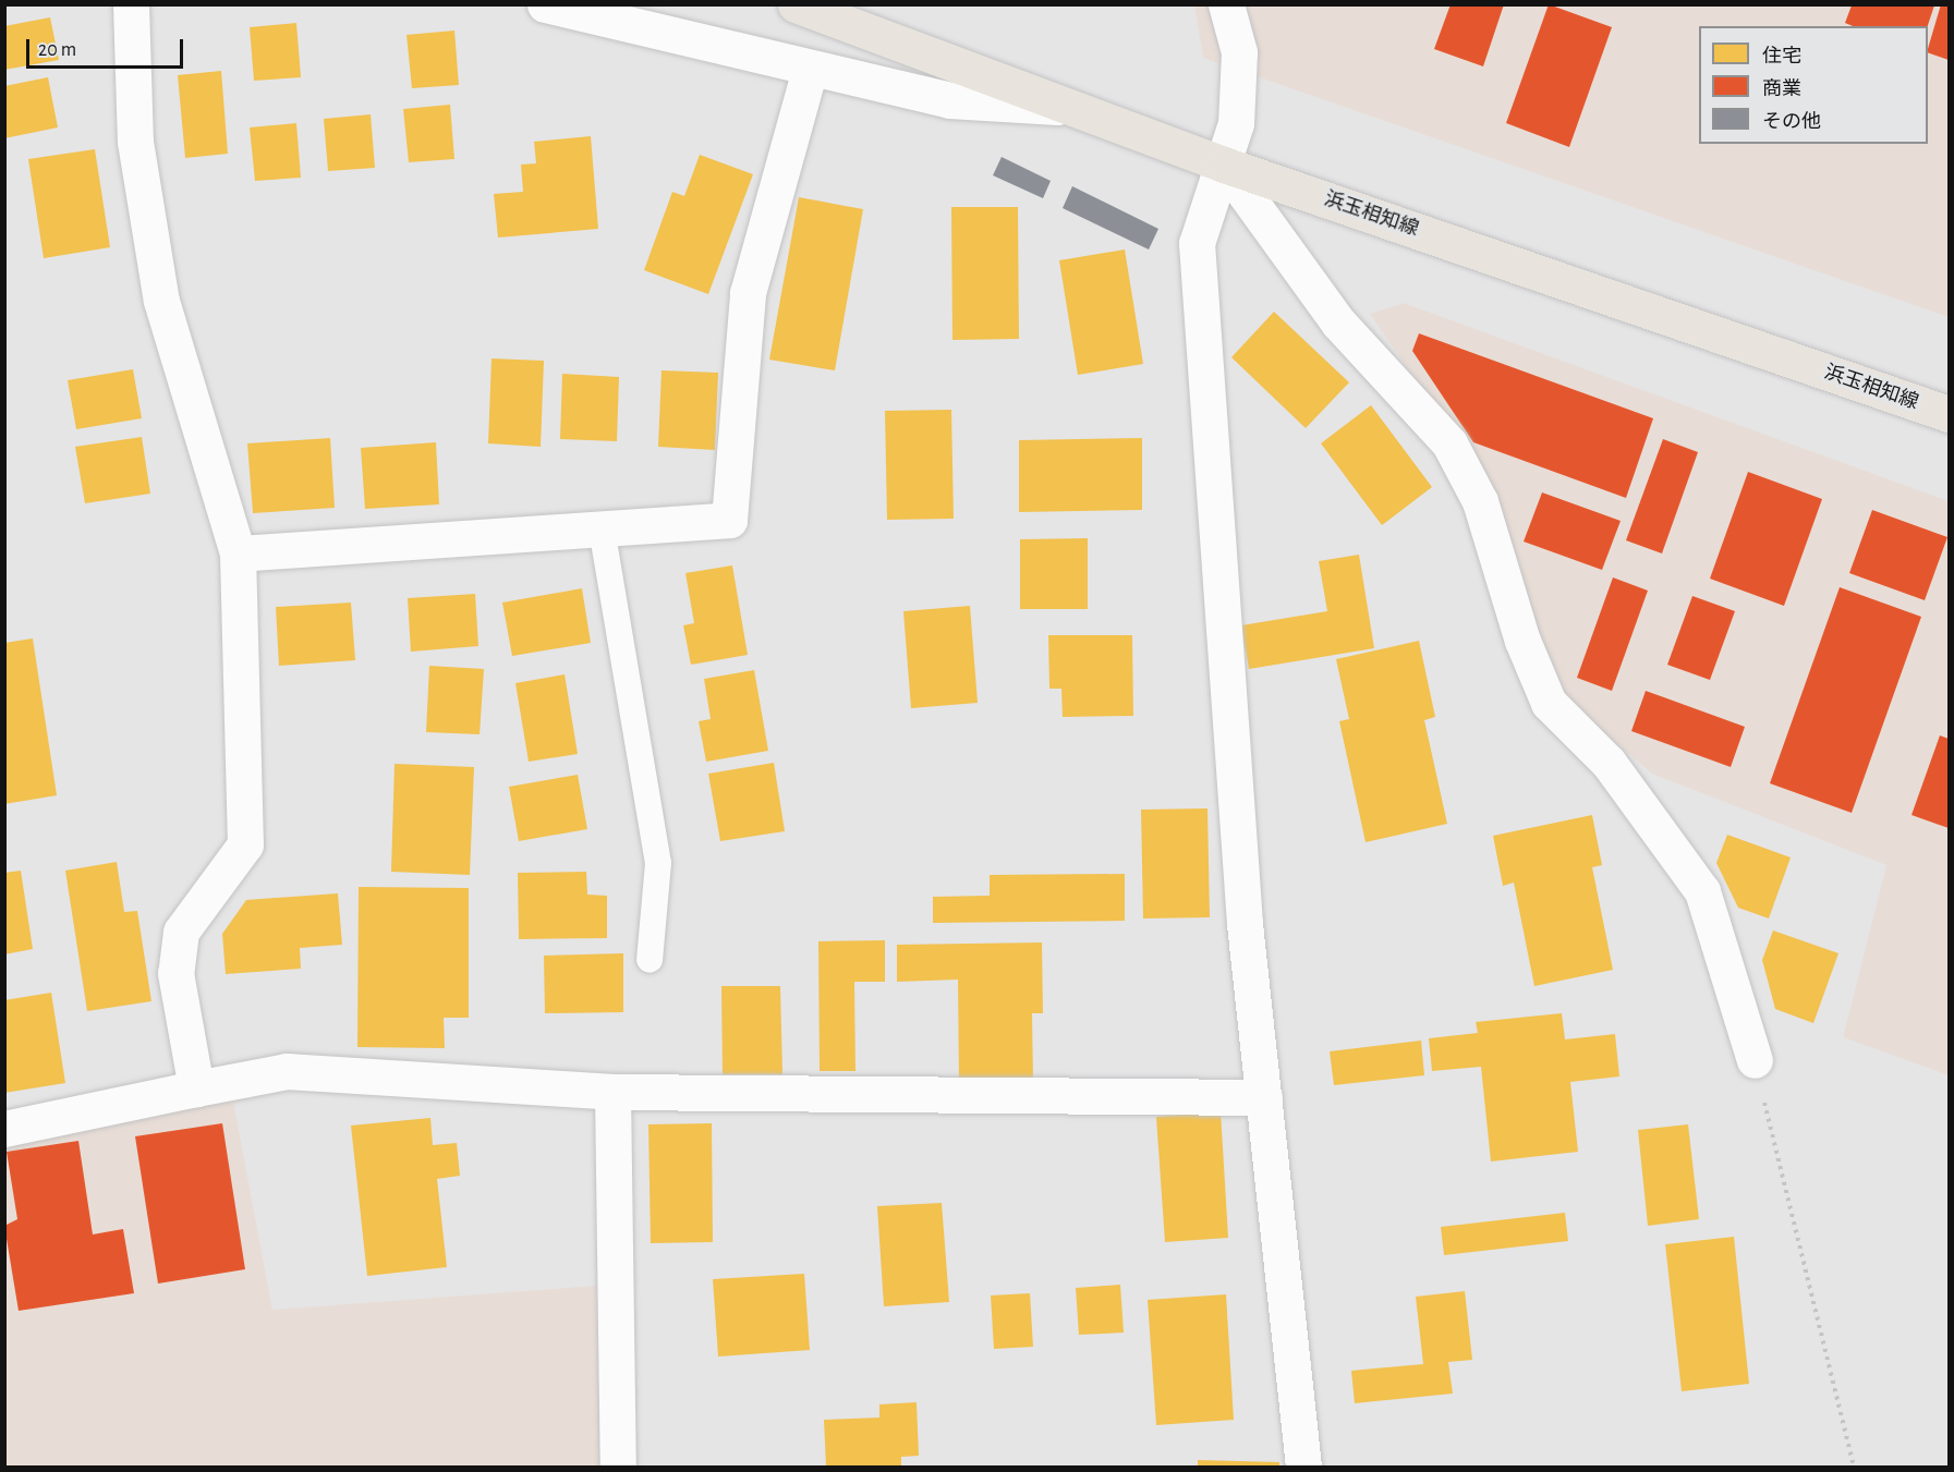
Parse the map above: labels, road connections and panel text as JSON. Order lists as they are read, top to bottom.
{
  "streets": {
    "main road": ["浜玉相知線"]
  },
  "legend": ["住宅", "商業", "その他"],
  "scale_bar": "20 m"
}
